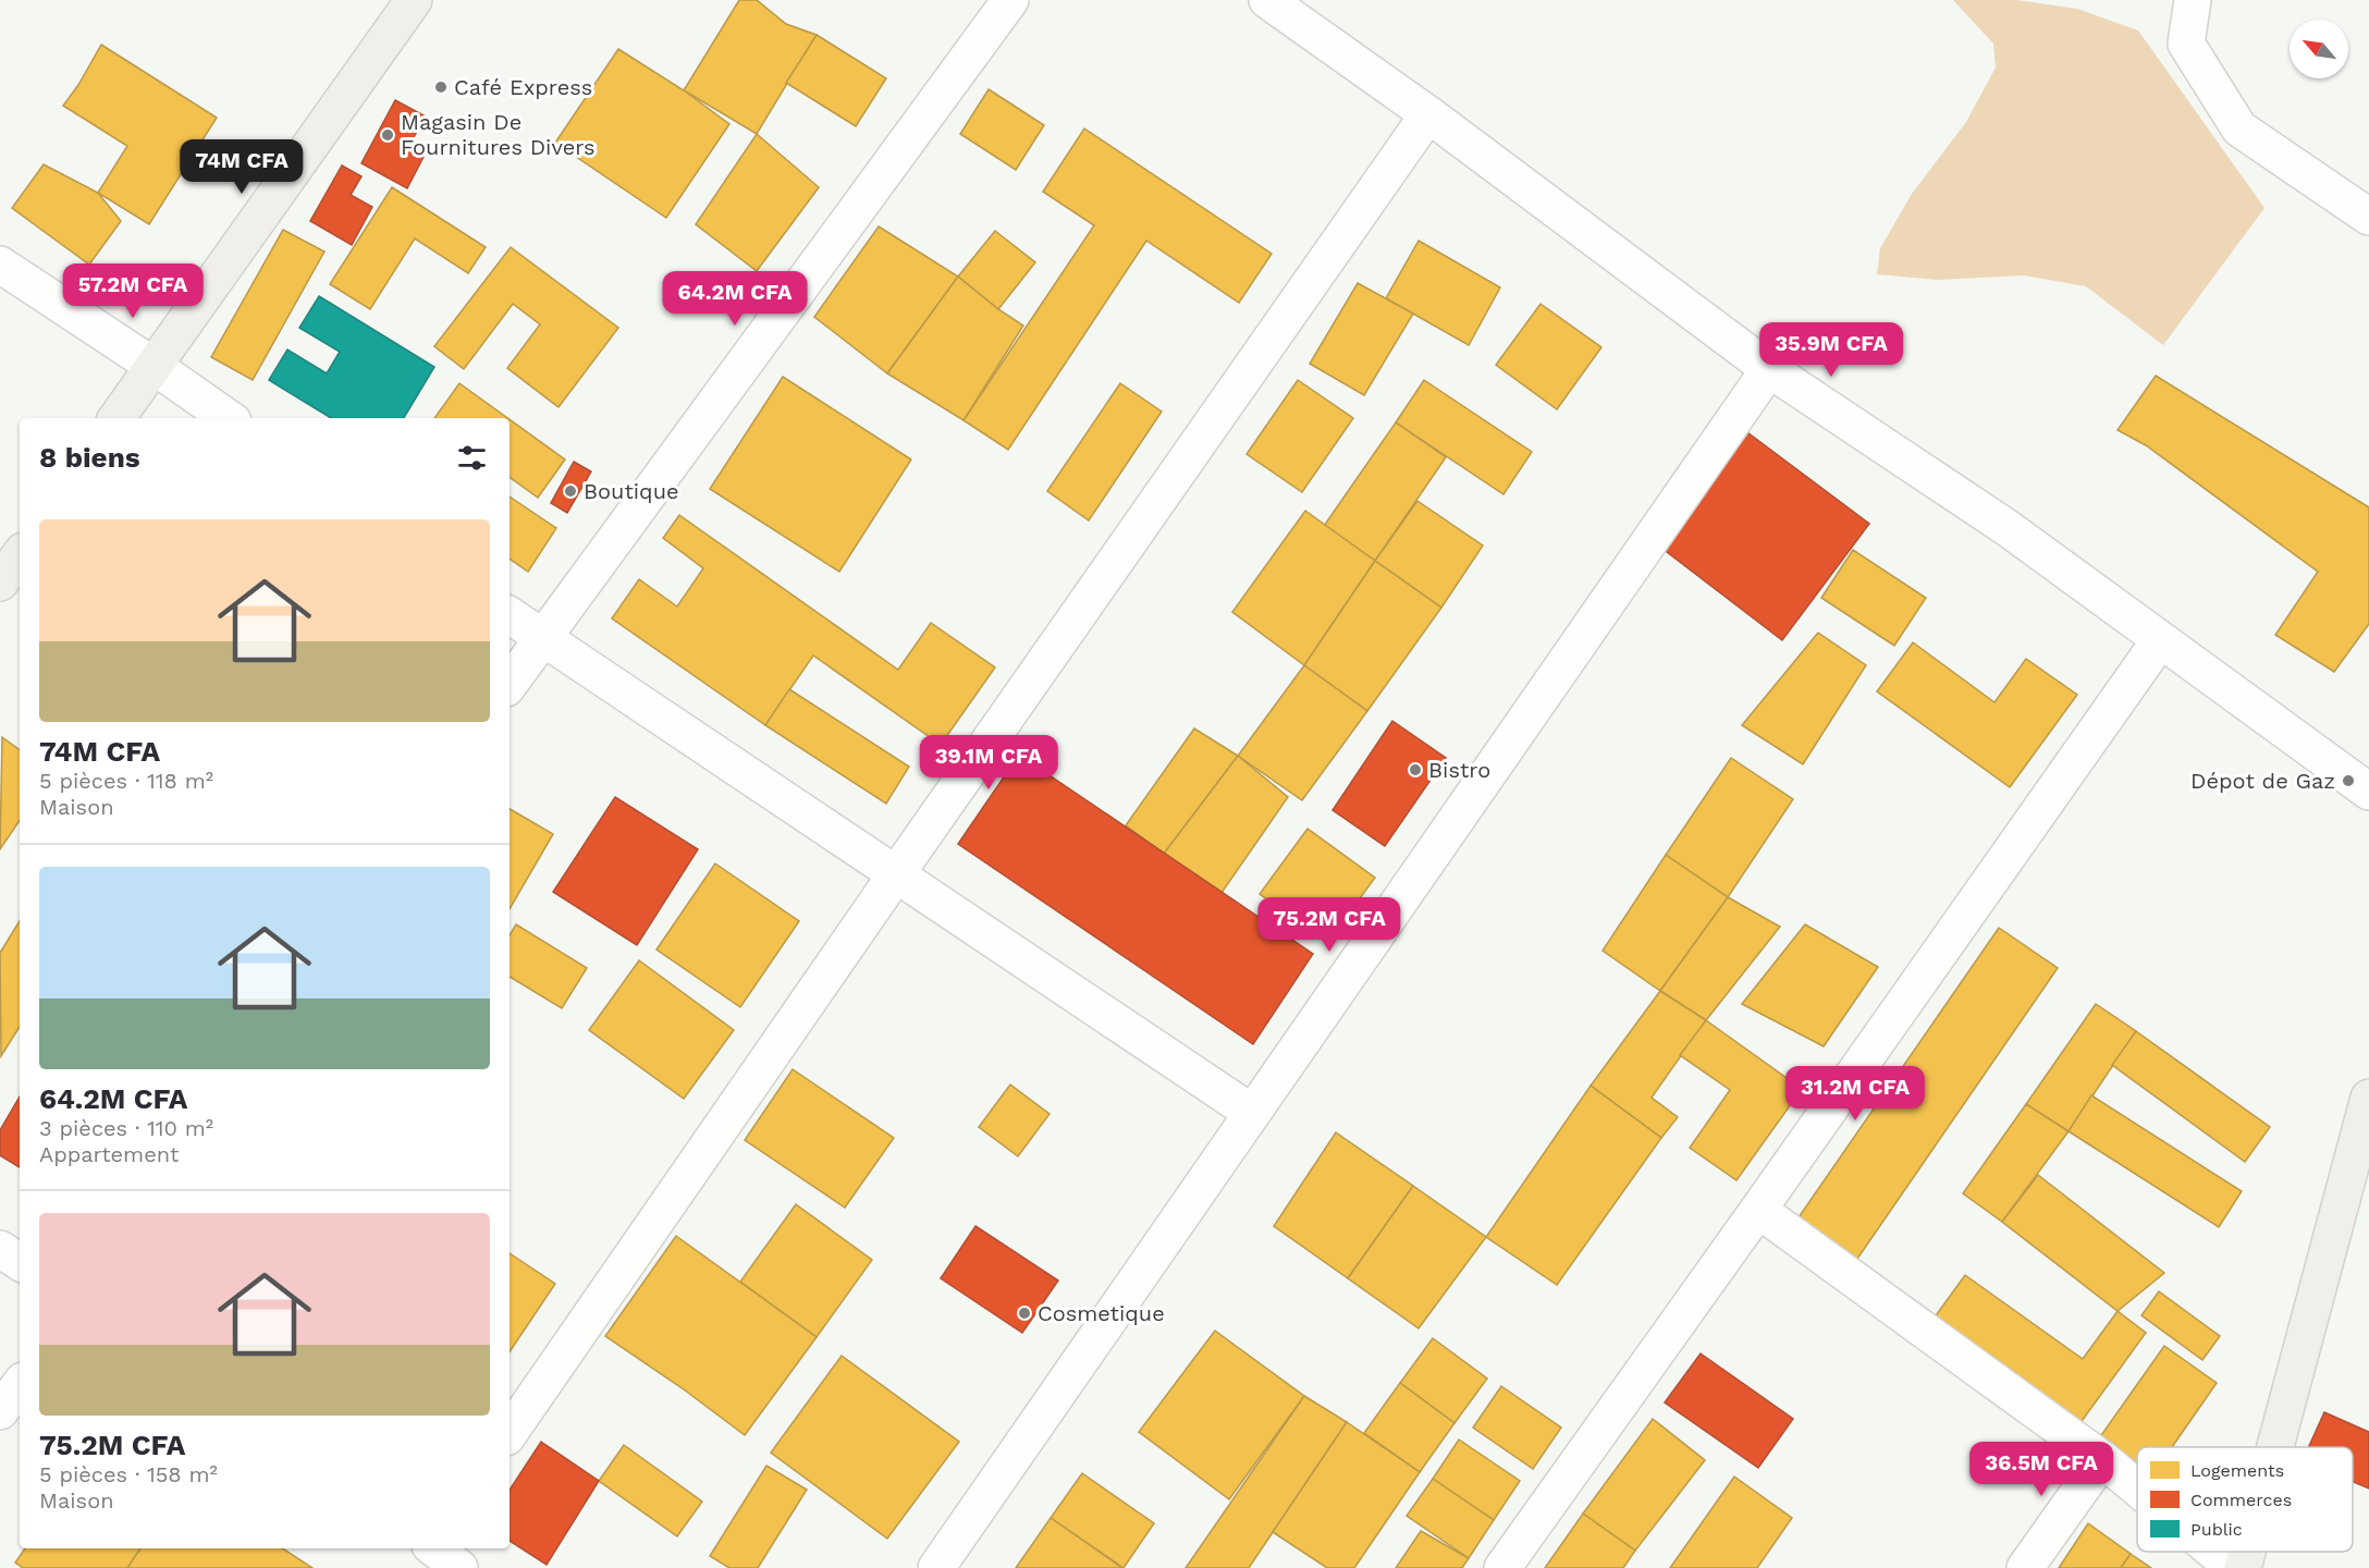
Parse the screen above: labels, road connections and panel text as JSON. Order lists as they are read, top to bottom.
{
  "places": [
    "Café Express",
    "Magasin De Fournitures Divers",
    "Boutique",
    "Bistro",
    "Dépot de Gaz",
    "Cosmetique"
  ],
  "legend": ["Logements", "Commerces", "Public"],
  "north": "top left",
  "page": {
    "price": [
      "74M CFA",
      "57.2M CFA",
      "64.2M CFA",
      "35.9M CFA",
      "39.1M CFA",
      "75.2M CFA",
      "31.2M CFA",
      "36.5M CFA"
    ],
    "heading": "8 biens",
    "list": [
      {
        "name": "74M CFA",
        "note": "5 pièces · 118 m² · Maison"
      },
      {
        "name": "64.2M CFA",
        "note": "3 pièces · 110 m² · Appartement"
      },
      {
        "name": "75.2M CFA",
        "note": "5 pièces · 158 m² · Maison"
      }
    ]
  }
}
